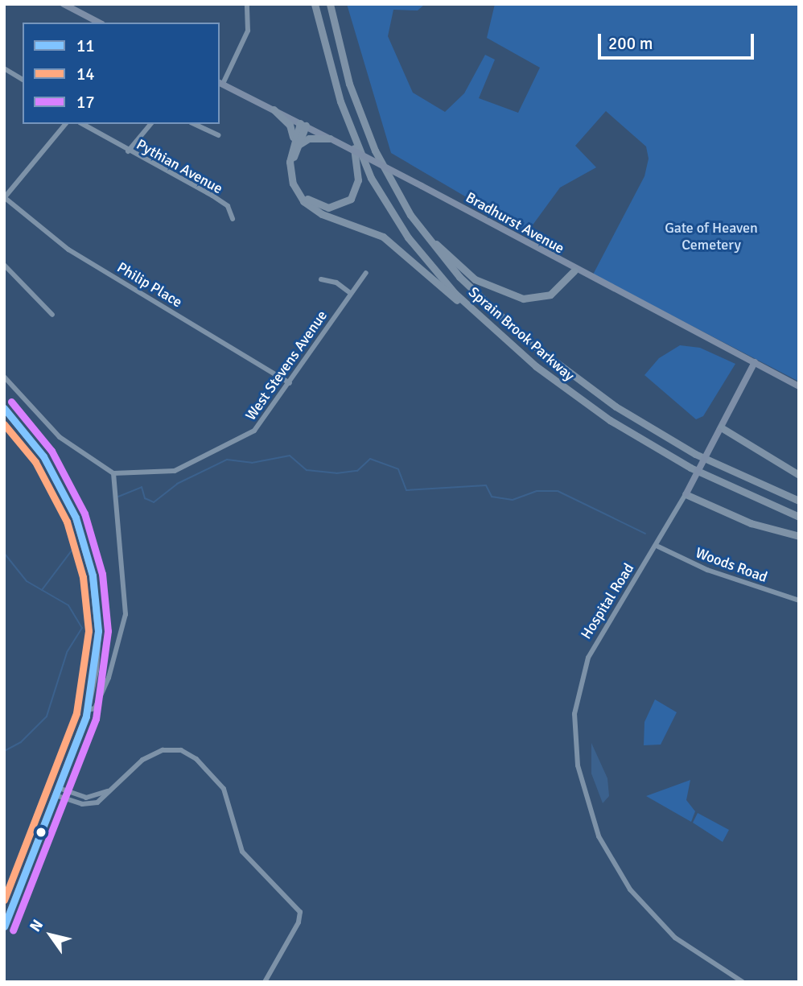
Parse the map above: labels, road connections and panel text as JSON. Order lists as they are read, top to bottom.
{
  "streets": {
    "highway": ["Sprain Brook Parkway"],
    "main road": ["Bradhurst Avenue", "Hospital Road"],
    "street": [
      "Pythian Avenue",
      "Philip Place",
      "West Stevens Avenue",
      "Woods Road"
    ]
  },
  "crossings": [
    ["Bradhurst Avenue", "Hospital Road"],
    ["Philip Place", "West Stevens Avenue"],
    ["Woods Road", "Hospital Road"]
  ],
  "parks": ["Gate of Heaven Cemetery"],
  "lines": ["transit line 17", "transit line 11", "transit line 14"],
  "legend": ["11", "14", "17"],
  "scale_bar": "200 m",
  "north": "top left"
}
